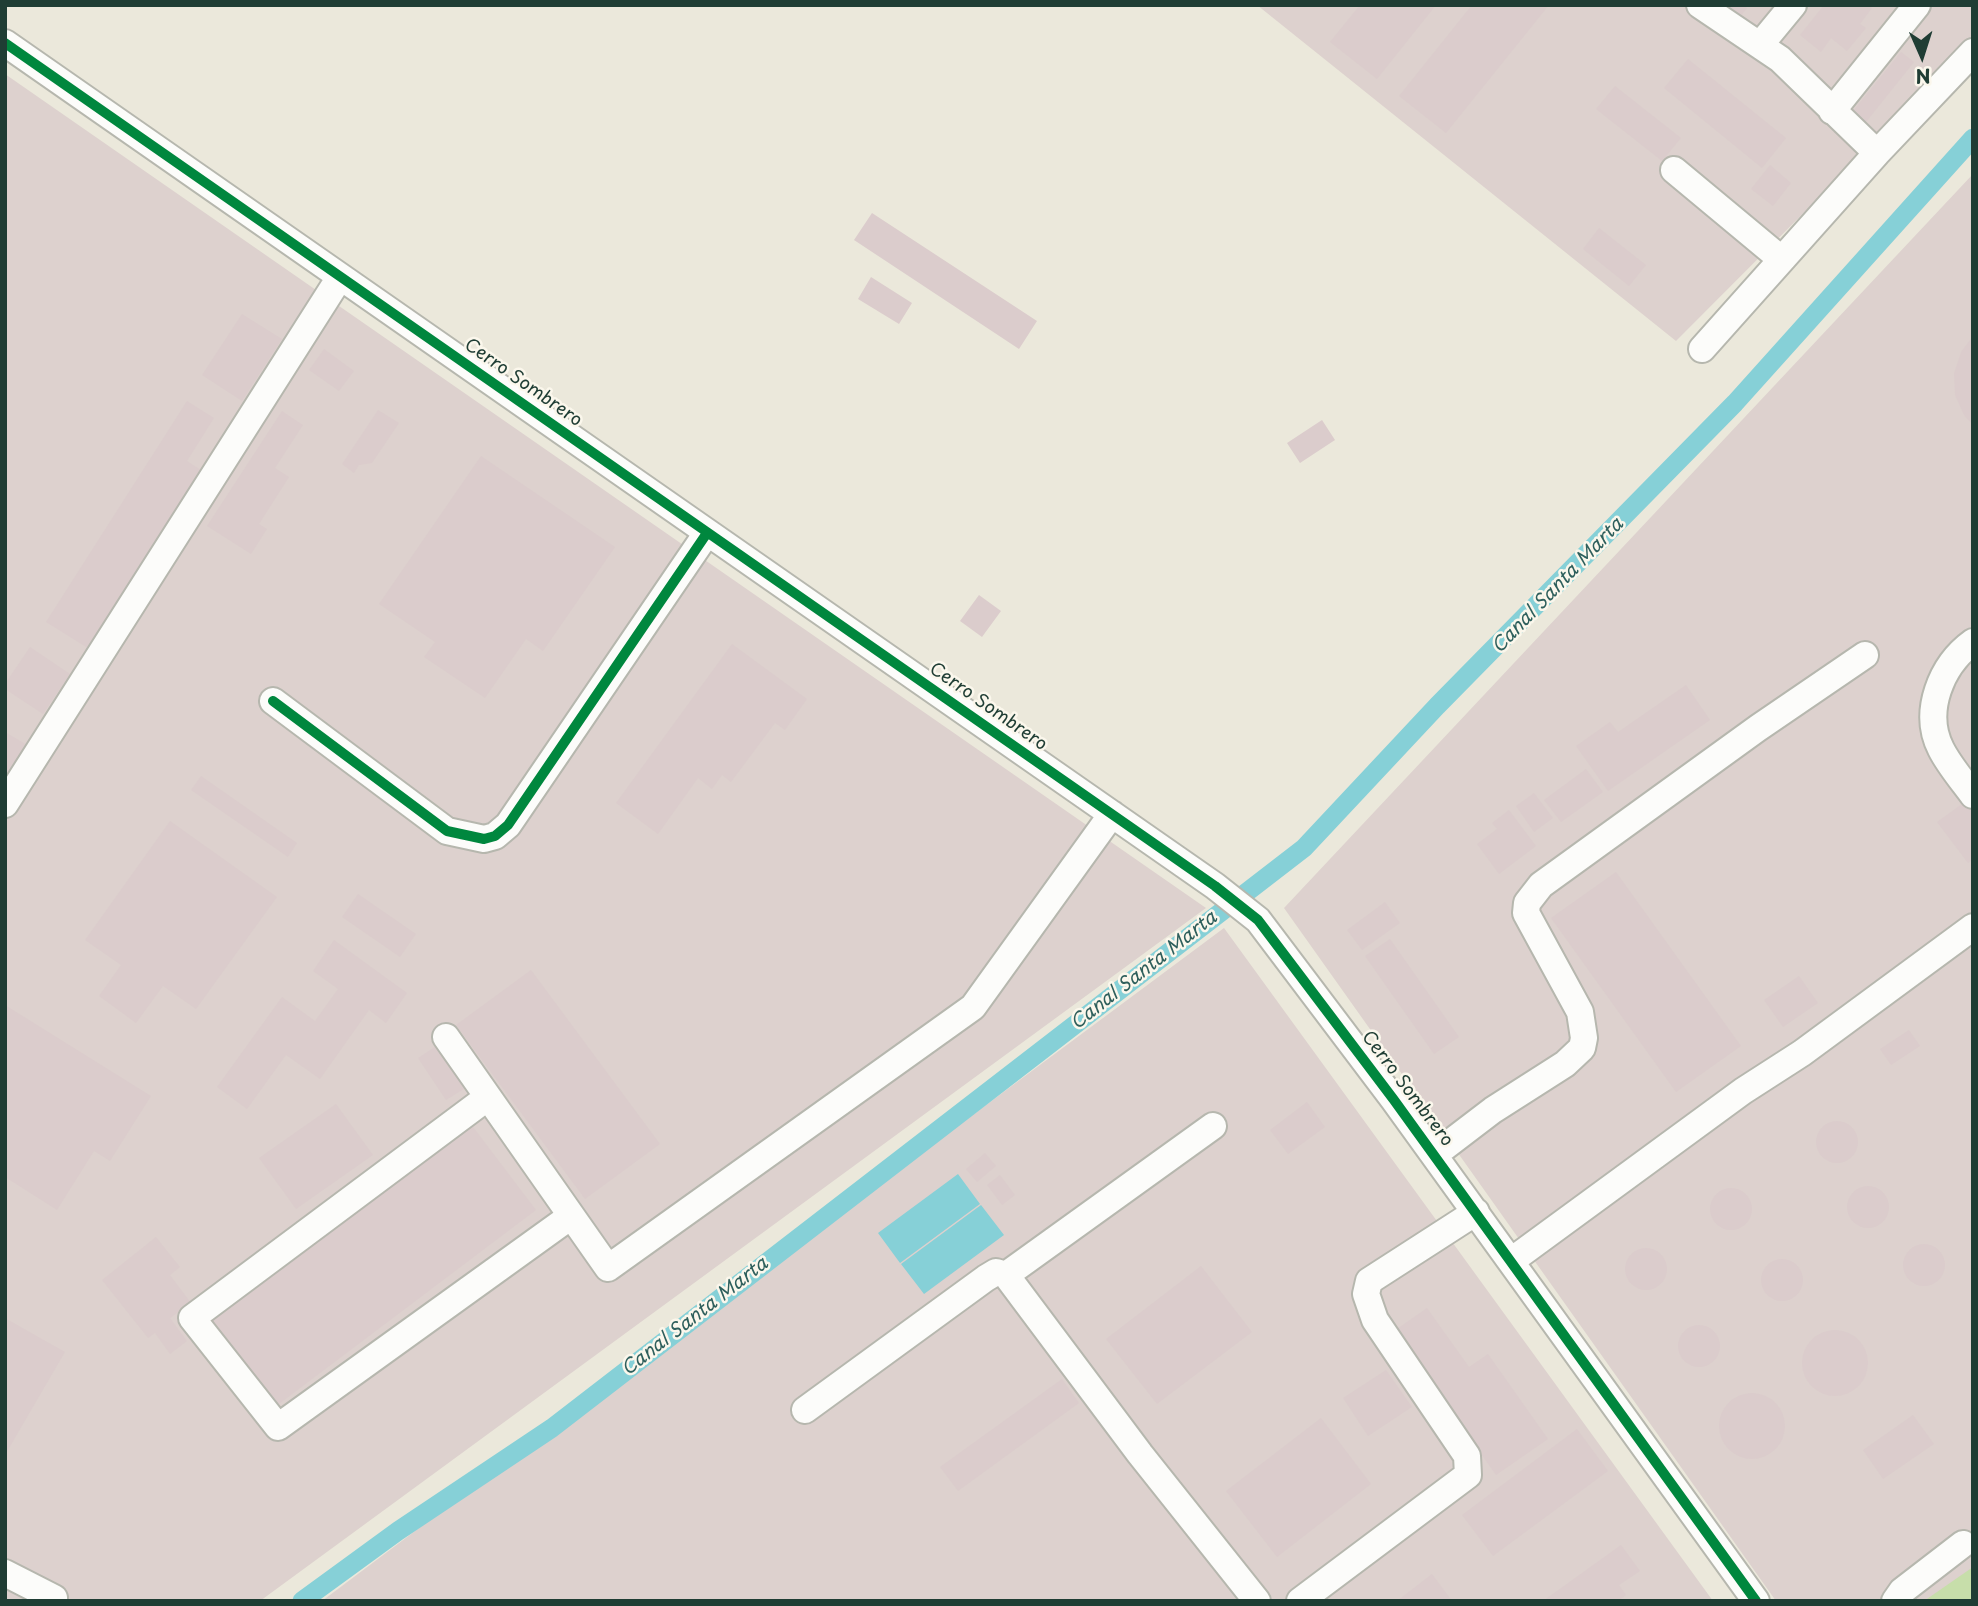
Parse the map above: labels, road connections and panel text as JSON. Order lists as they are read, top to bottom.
{
  "streets": {
    "street": ["Cerro Sombrero"]
  },
  "water": ["Canal Santa Marta"],
  "north": "bottom"
}
